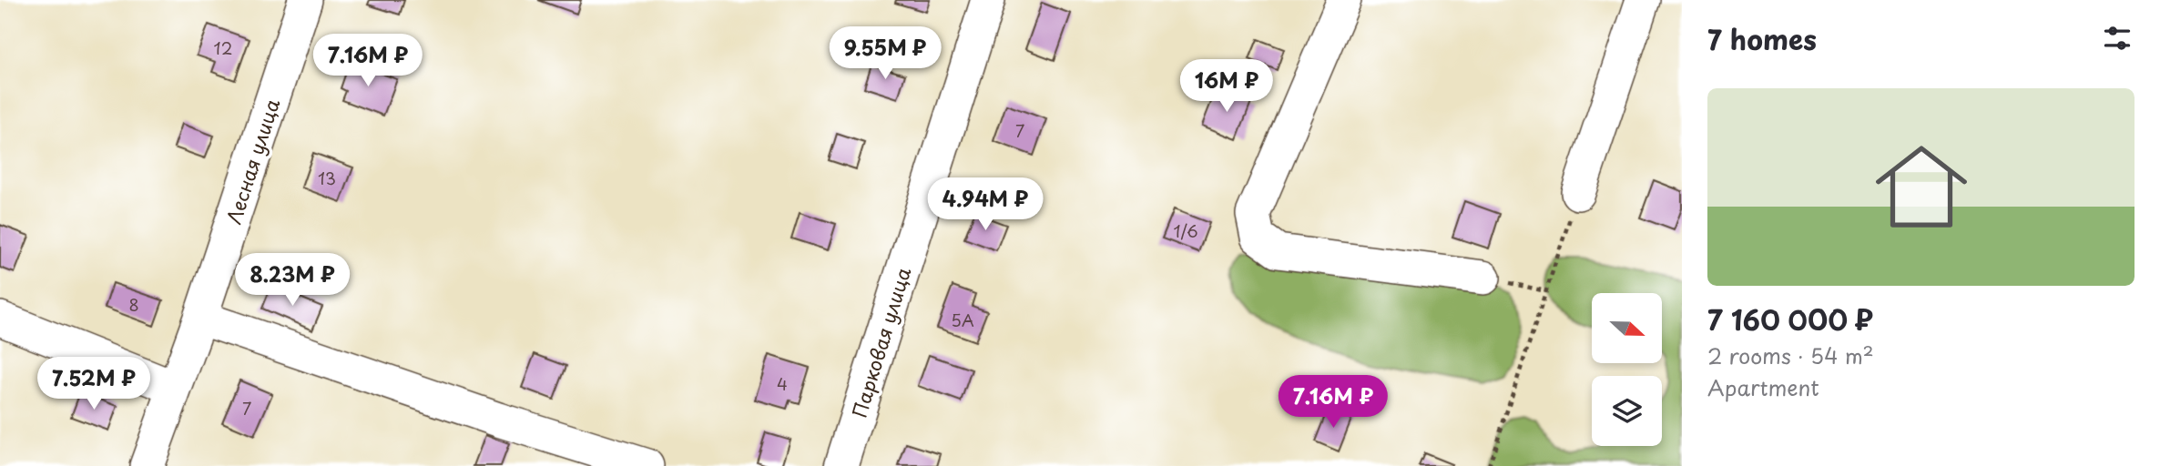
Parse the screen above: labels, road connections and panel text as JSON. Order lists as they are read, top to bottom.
{
  "streets": {
    "street": ["Лесная улица", "Парковая улица"]
  },
  "house_numbers": [
    "12",
    "7",
    "13",
    "1/6",
    "8",
    "5А",
    "4",
    "7"
  ],
  "north": "right",
  "page": {
    "heading": "7 homes",
    "price": [
      "9.55M ₽",
      "7.16M ₽",
      "16M ₽",
      "4.94M ₽",
      "8.23M ₽",
      "7.52M ₽",
      "7.16M ₽"
    ],
    "list": [
      {
        "name": "7 160 000 ₽",
        "note": "2 rooms · 54 m² · Apartment"
      }
    ]
  }
}
